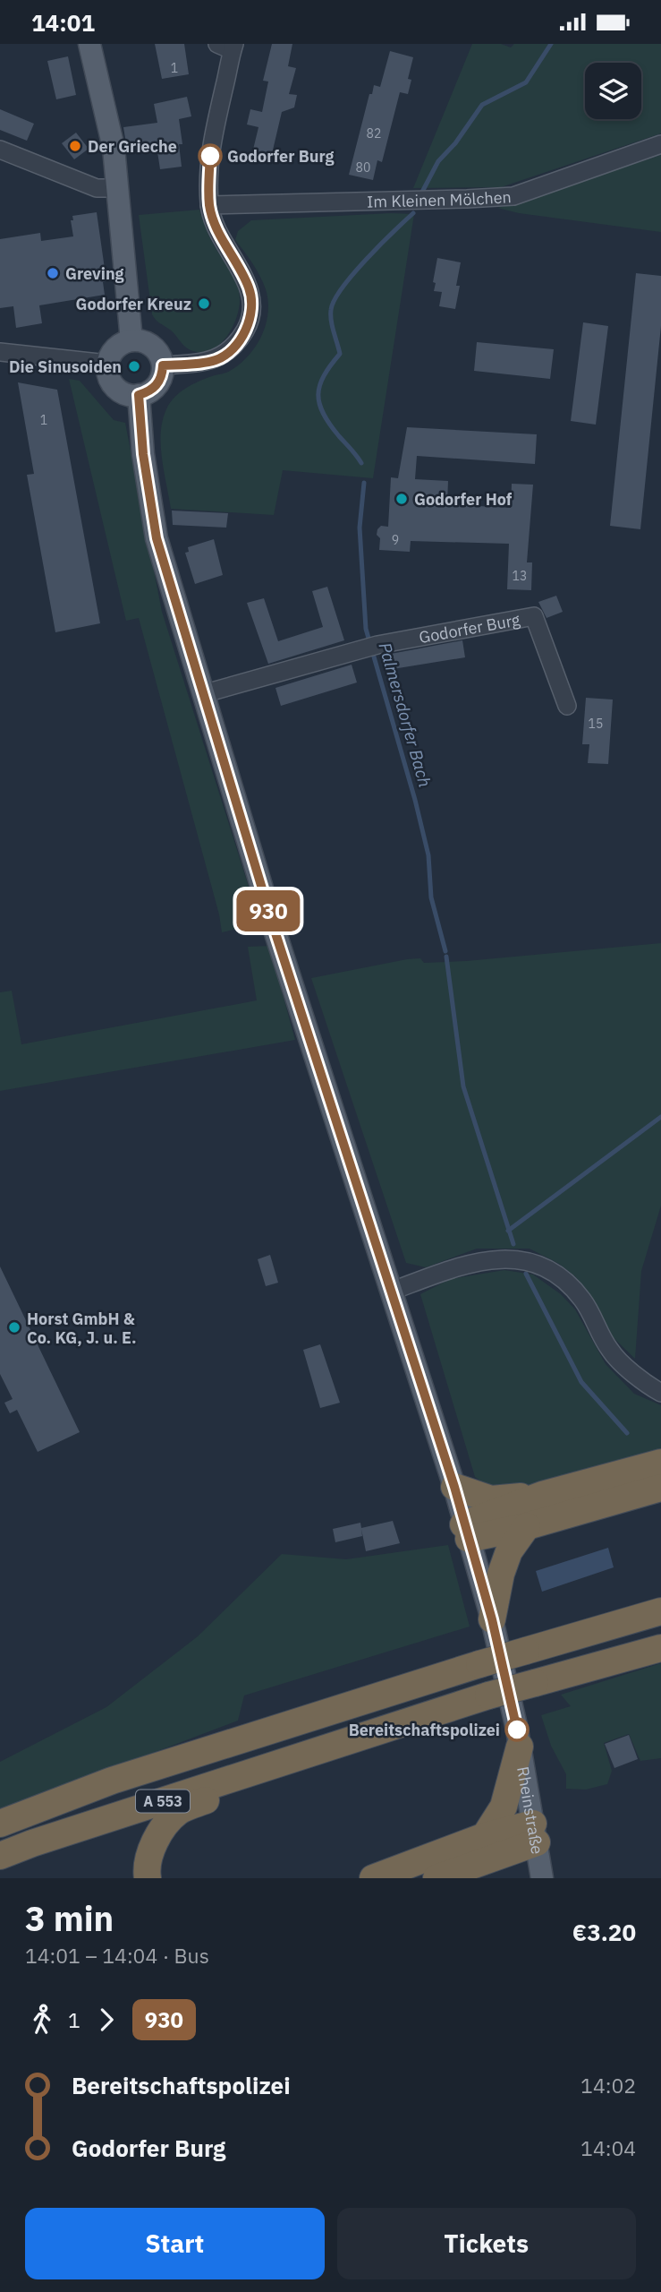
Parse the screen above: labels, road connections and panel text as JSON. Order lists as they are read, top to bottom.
{
  "streets": {
    "highway": ["A 553"],
    "main road": ["Rheinstraße"],
    "street": ["Im Kleinen Mölchen", "Godorfer Burg"]
  },
  "crossings": [
    ["Godorfer Burg", "Rheinstraße"]
  ],
  "water": ["Palmersdorfer Bach"],
  "places": [
    "Der Grieche",
    "Godorfer Burg",
    "Greving",
    "Godorfer Kreuz",
    "Die Sinusoiden",
    "Godorfer Hof",
    "Horst GmbH & Co. KG, J. u. E.",
    "Bereitschaftspolizei"
  ],
  "lines": ["bus line 930"],
  "house_numbers": [
    "1",
    "82",
    "80",
    "1",
    "9",
    "13",
    "15"
  ],
  "page": {
    "status": "14:01",
    "on_map": "930",
    "heading": ["3 min", "14:01 – 14:04 · Bus", "€3.20"],
    "legs": ["1", "930"],
    "list": [
      {
        "name": "Bereitschaftspolizei",
        "value": "14:02"
      },
      {
        "name": "Godorfer Burg",
        "value": "14:04"
      }
    ],
    "buttons": ["Start", "Tickets"]
  }
}
